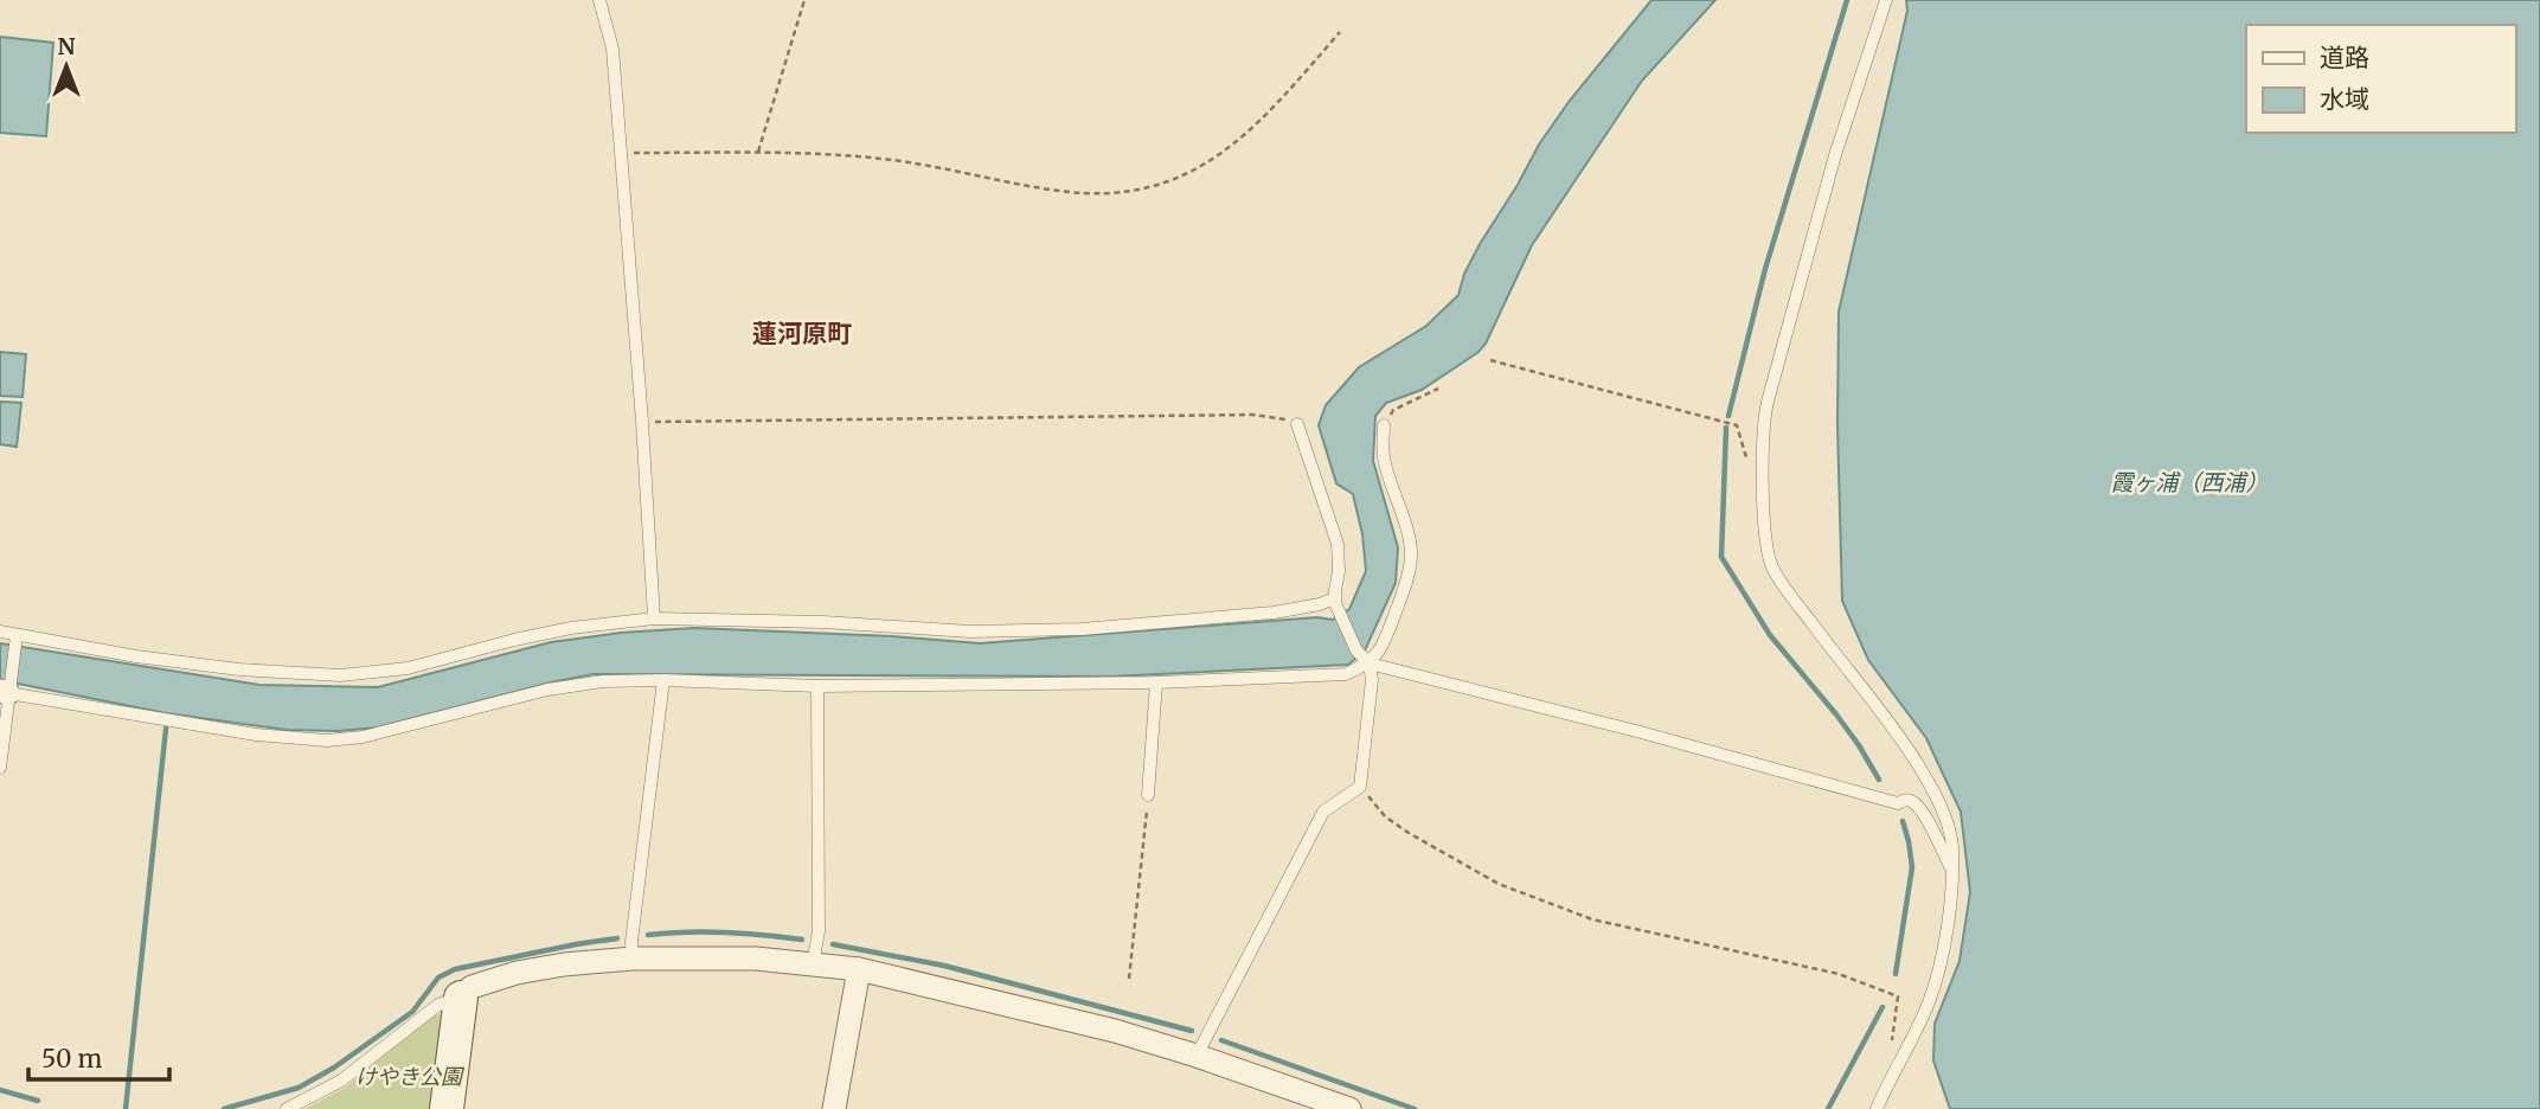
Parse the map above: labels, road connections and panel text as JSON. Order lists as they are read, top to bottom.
{
  "districts": ["蓮河原町"],
  "water": ["霞ヶ浦（西浦）"],
  "parks": ["けやき公園"],
  "legend": ["道路", "水域"],
  "scale_bar": "50 m",
  "north": "top"
}
